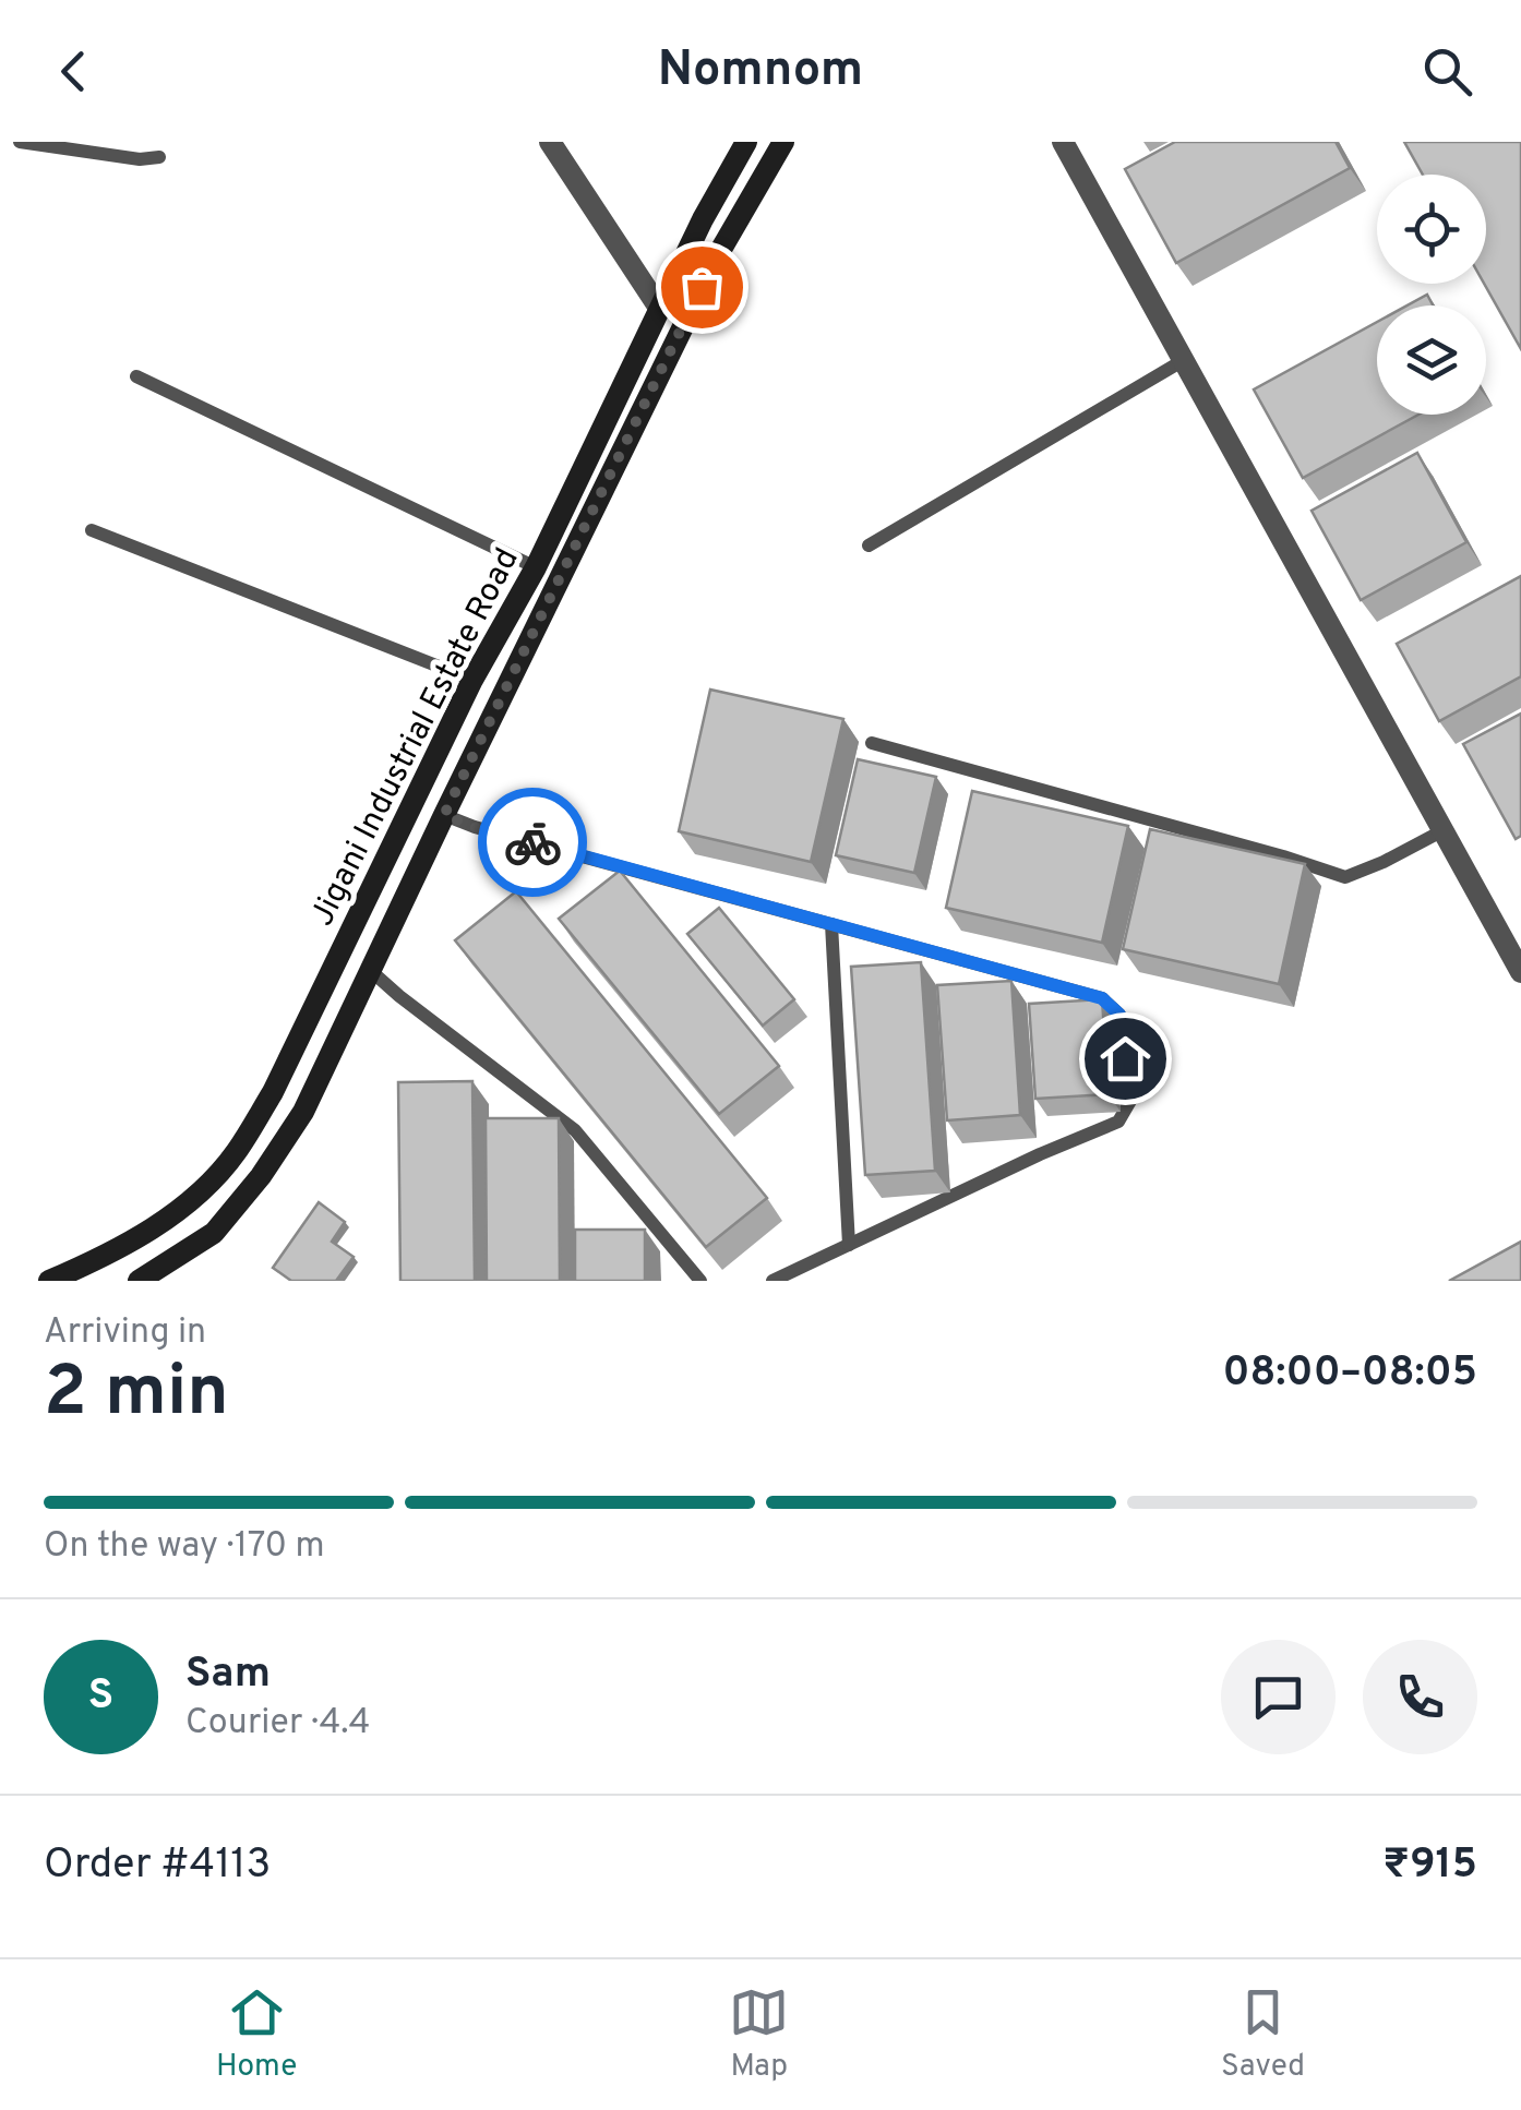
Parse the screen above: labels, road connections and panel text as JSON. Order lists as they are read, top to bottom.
{
  "streets": {
    "main road": ["Jigani Industrial Estate Road"]
  },
  "page": {
    "header": "Nomnom",
    "heading": ["2 min", "Arriving in", "08:00–08:05"],
    "panel": [
      "Sam",
      "Courier · 4.4",
      "Order #4113",
      "₹915"
    ],
    "bar": "On the way · 170 m",
    "round": "S",
    "tabs": ["Home", "Map", "Saved"]
  }
}
